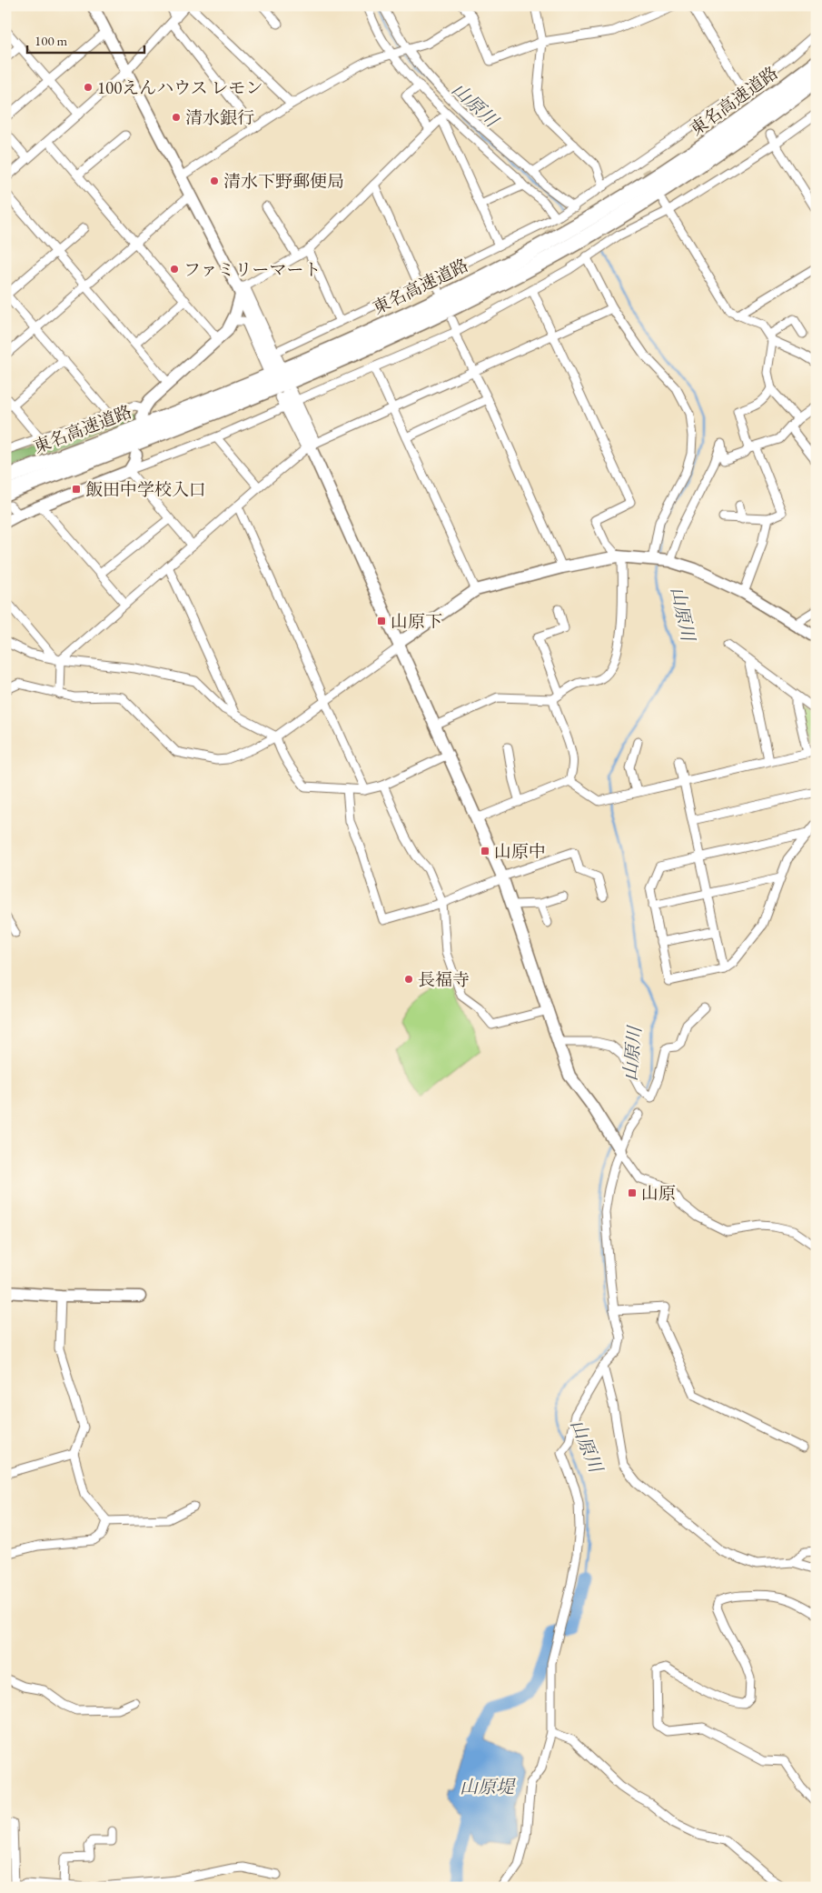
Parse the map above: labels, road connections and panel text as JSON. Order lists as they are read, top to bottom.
{
  "streets": {
    "highway": ["東名高速道路"]
  },
  "water": ["山原川", "山原堤"],
  "places": {
    "other": [
      "100えんハウス レモン",
      "清水銀行",
      "清水下野郵便局",
      "ファミリーマート",
      "長福寺"
    ],
    "transit": [
      "飯田中学校入口",
      "山原下",
      "山原中",
      "山原"
    ]
  },
  "scale_bar": "100 m"
}
